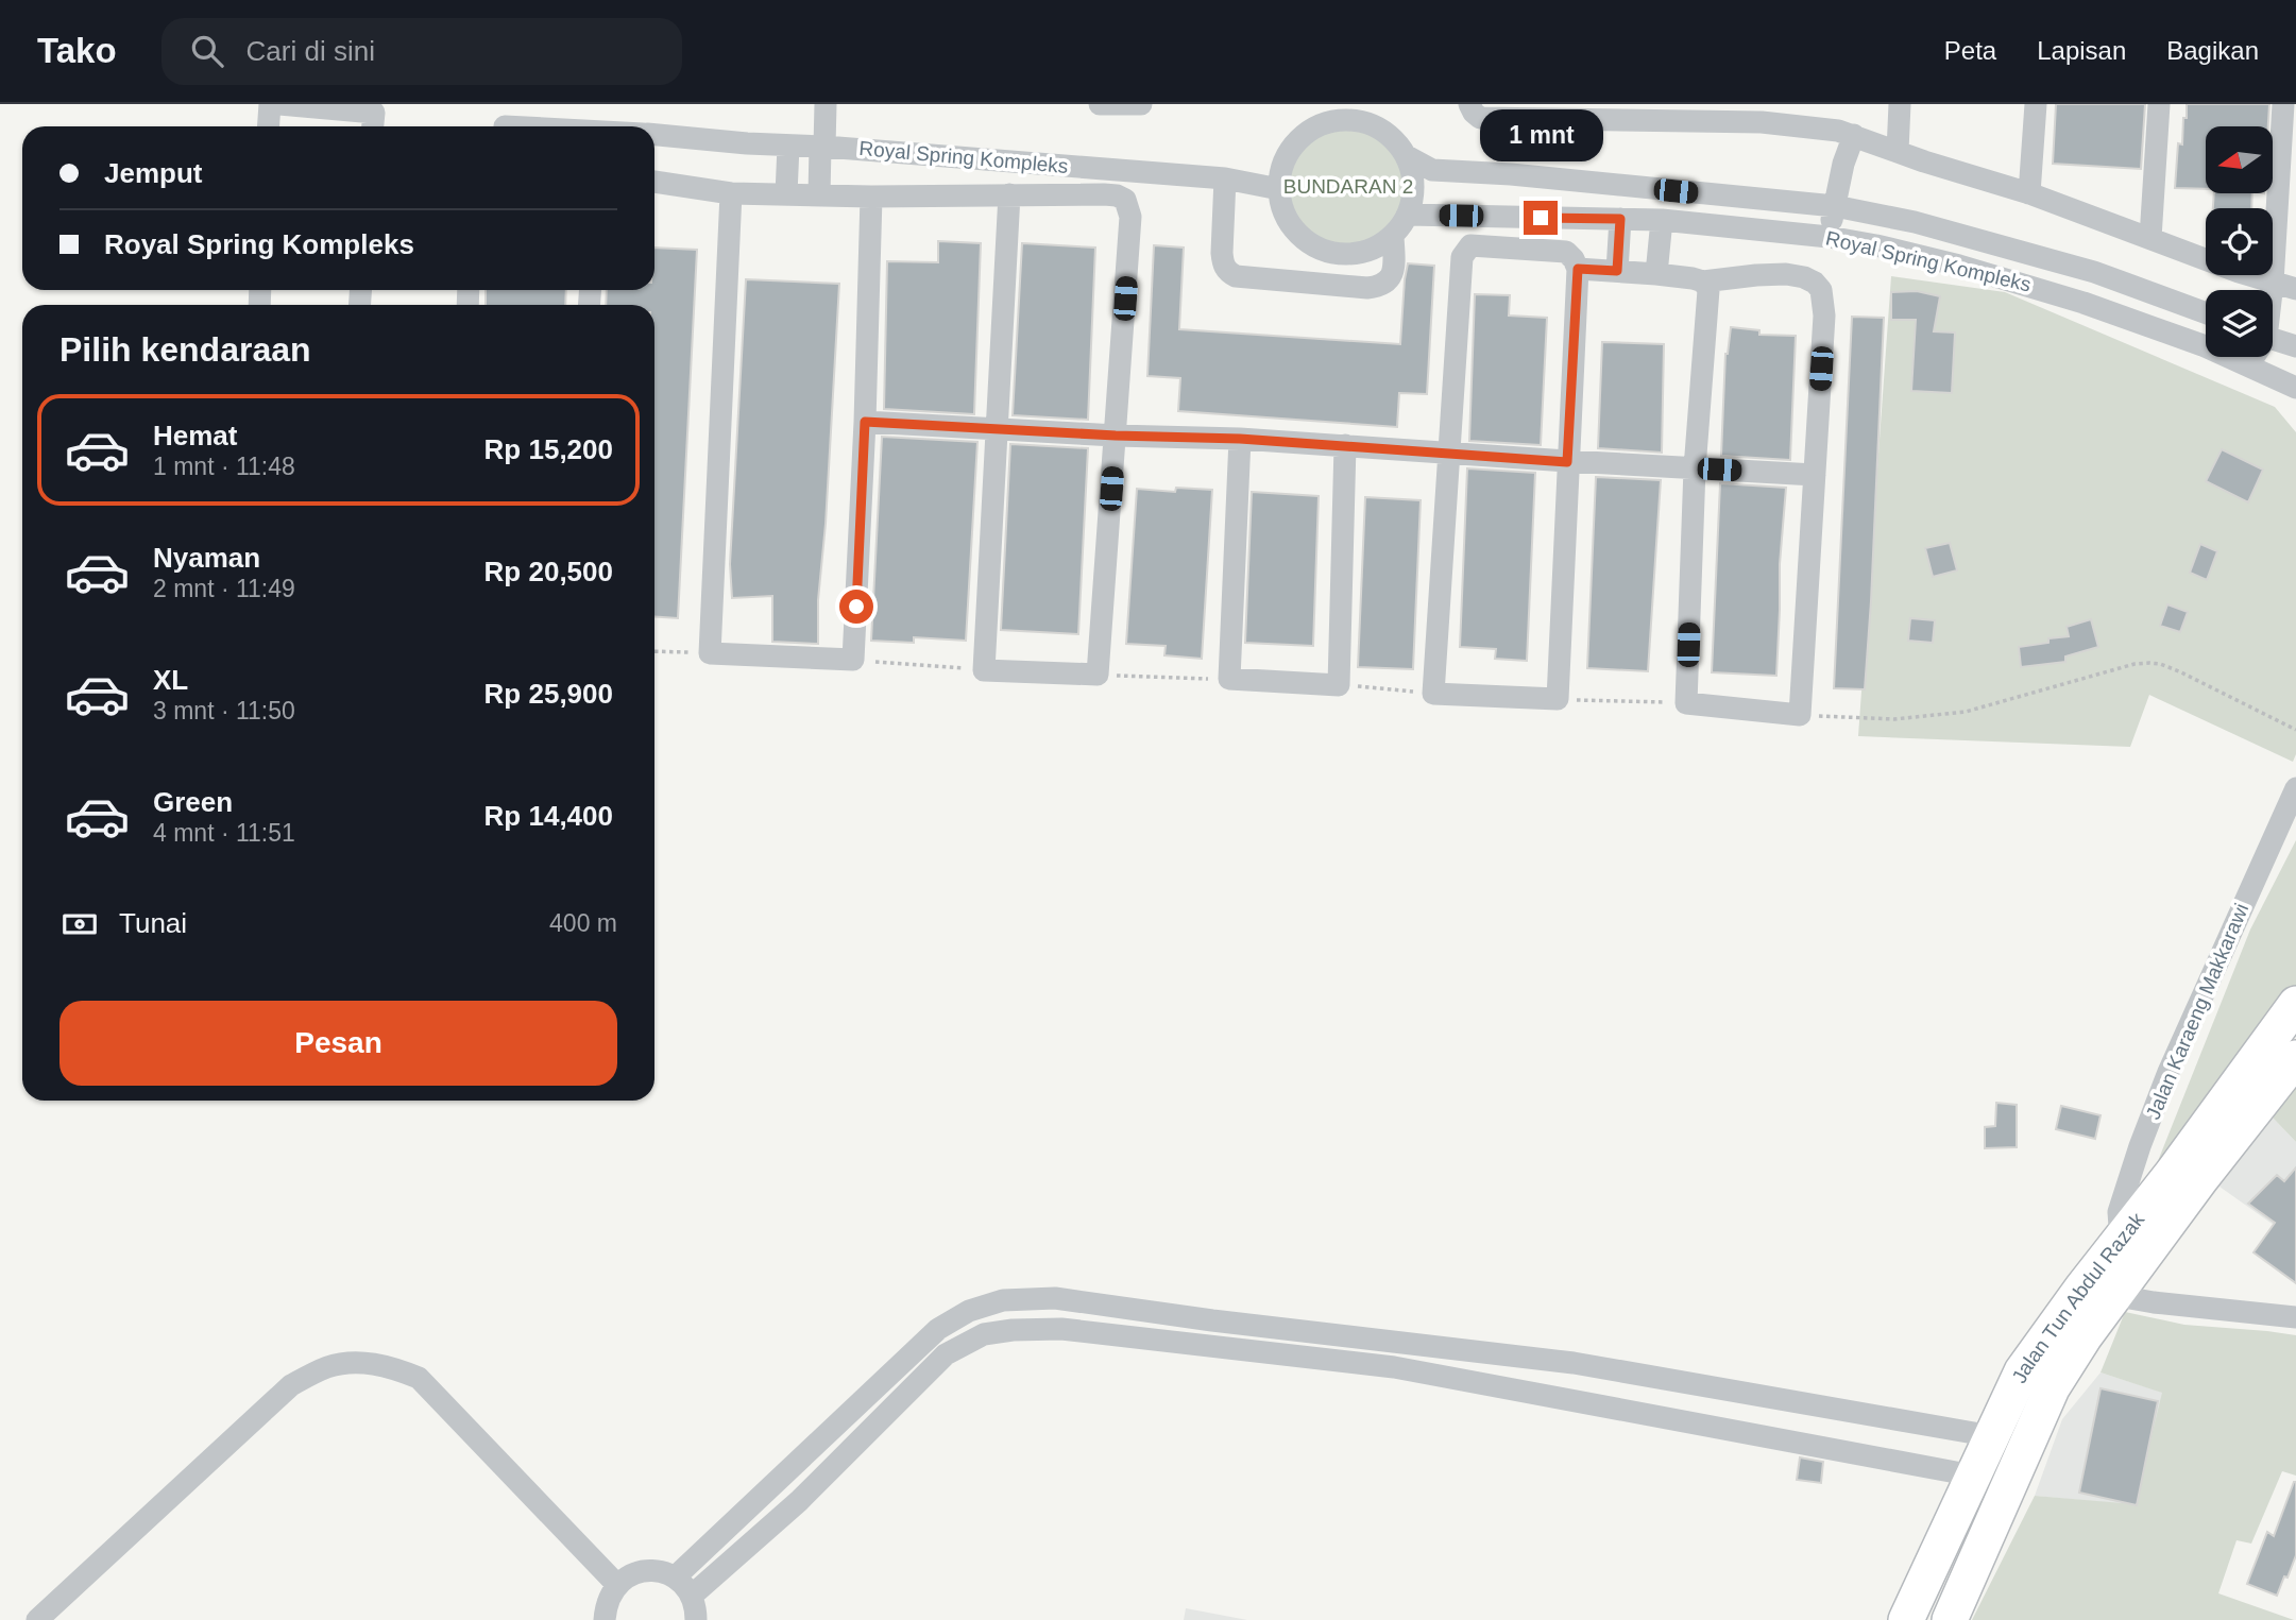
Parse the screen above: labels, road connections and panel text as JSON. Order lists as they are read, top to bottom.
{
  "streets": {
    "main road": ["Jalan Tun Abdul Razak"],
    "street": ["Royal Spring Kompleks", "Jalan Karaeng Makkarawi"]
  },
  "crossings": [
    ["Jalan Karaeng Makkarawi", "Jalan Tun Abdul Razak"]
  ],
  "parks": ["BUNDARAN 2"],
  "north": "left",
  "page": {
    "header": "Tako",
    "search": "Cari di sini",
    "nav": ["Peta", "Lapisan", "Bagikan"],
    "bubble": "1 mnt",
    "banner": ["Jemput", "Royal Spring Kompleks"],
    "heading": "Pilih kendaraan",
    "list": [
      {
        "name": "Hemat",
        "note": "1 mnt · 11:48",
        "value": "Rp 15,200"
      },
      {
        "name": "Nyaman",
        "note": "2 mnt · 11:49",
        "value": "Rp 20,500"
      },
      {
        "name": "XL",
        "note": "3 mnt · 11:50",
        "value": "Rp 25,900"
      },
      {
        "name": "Green",
        "note": "4 mnt · 11:51",
        "value": "Rp 14,400"
      }
    ],
    "pay": ["Tunai", "400 m"],
    "buttons": "Pesan"
  }
}
